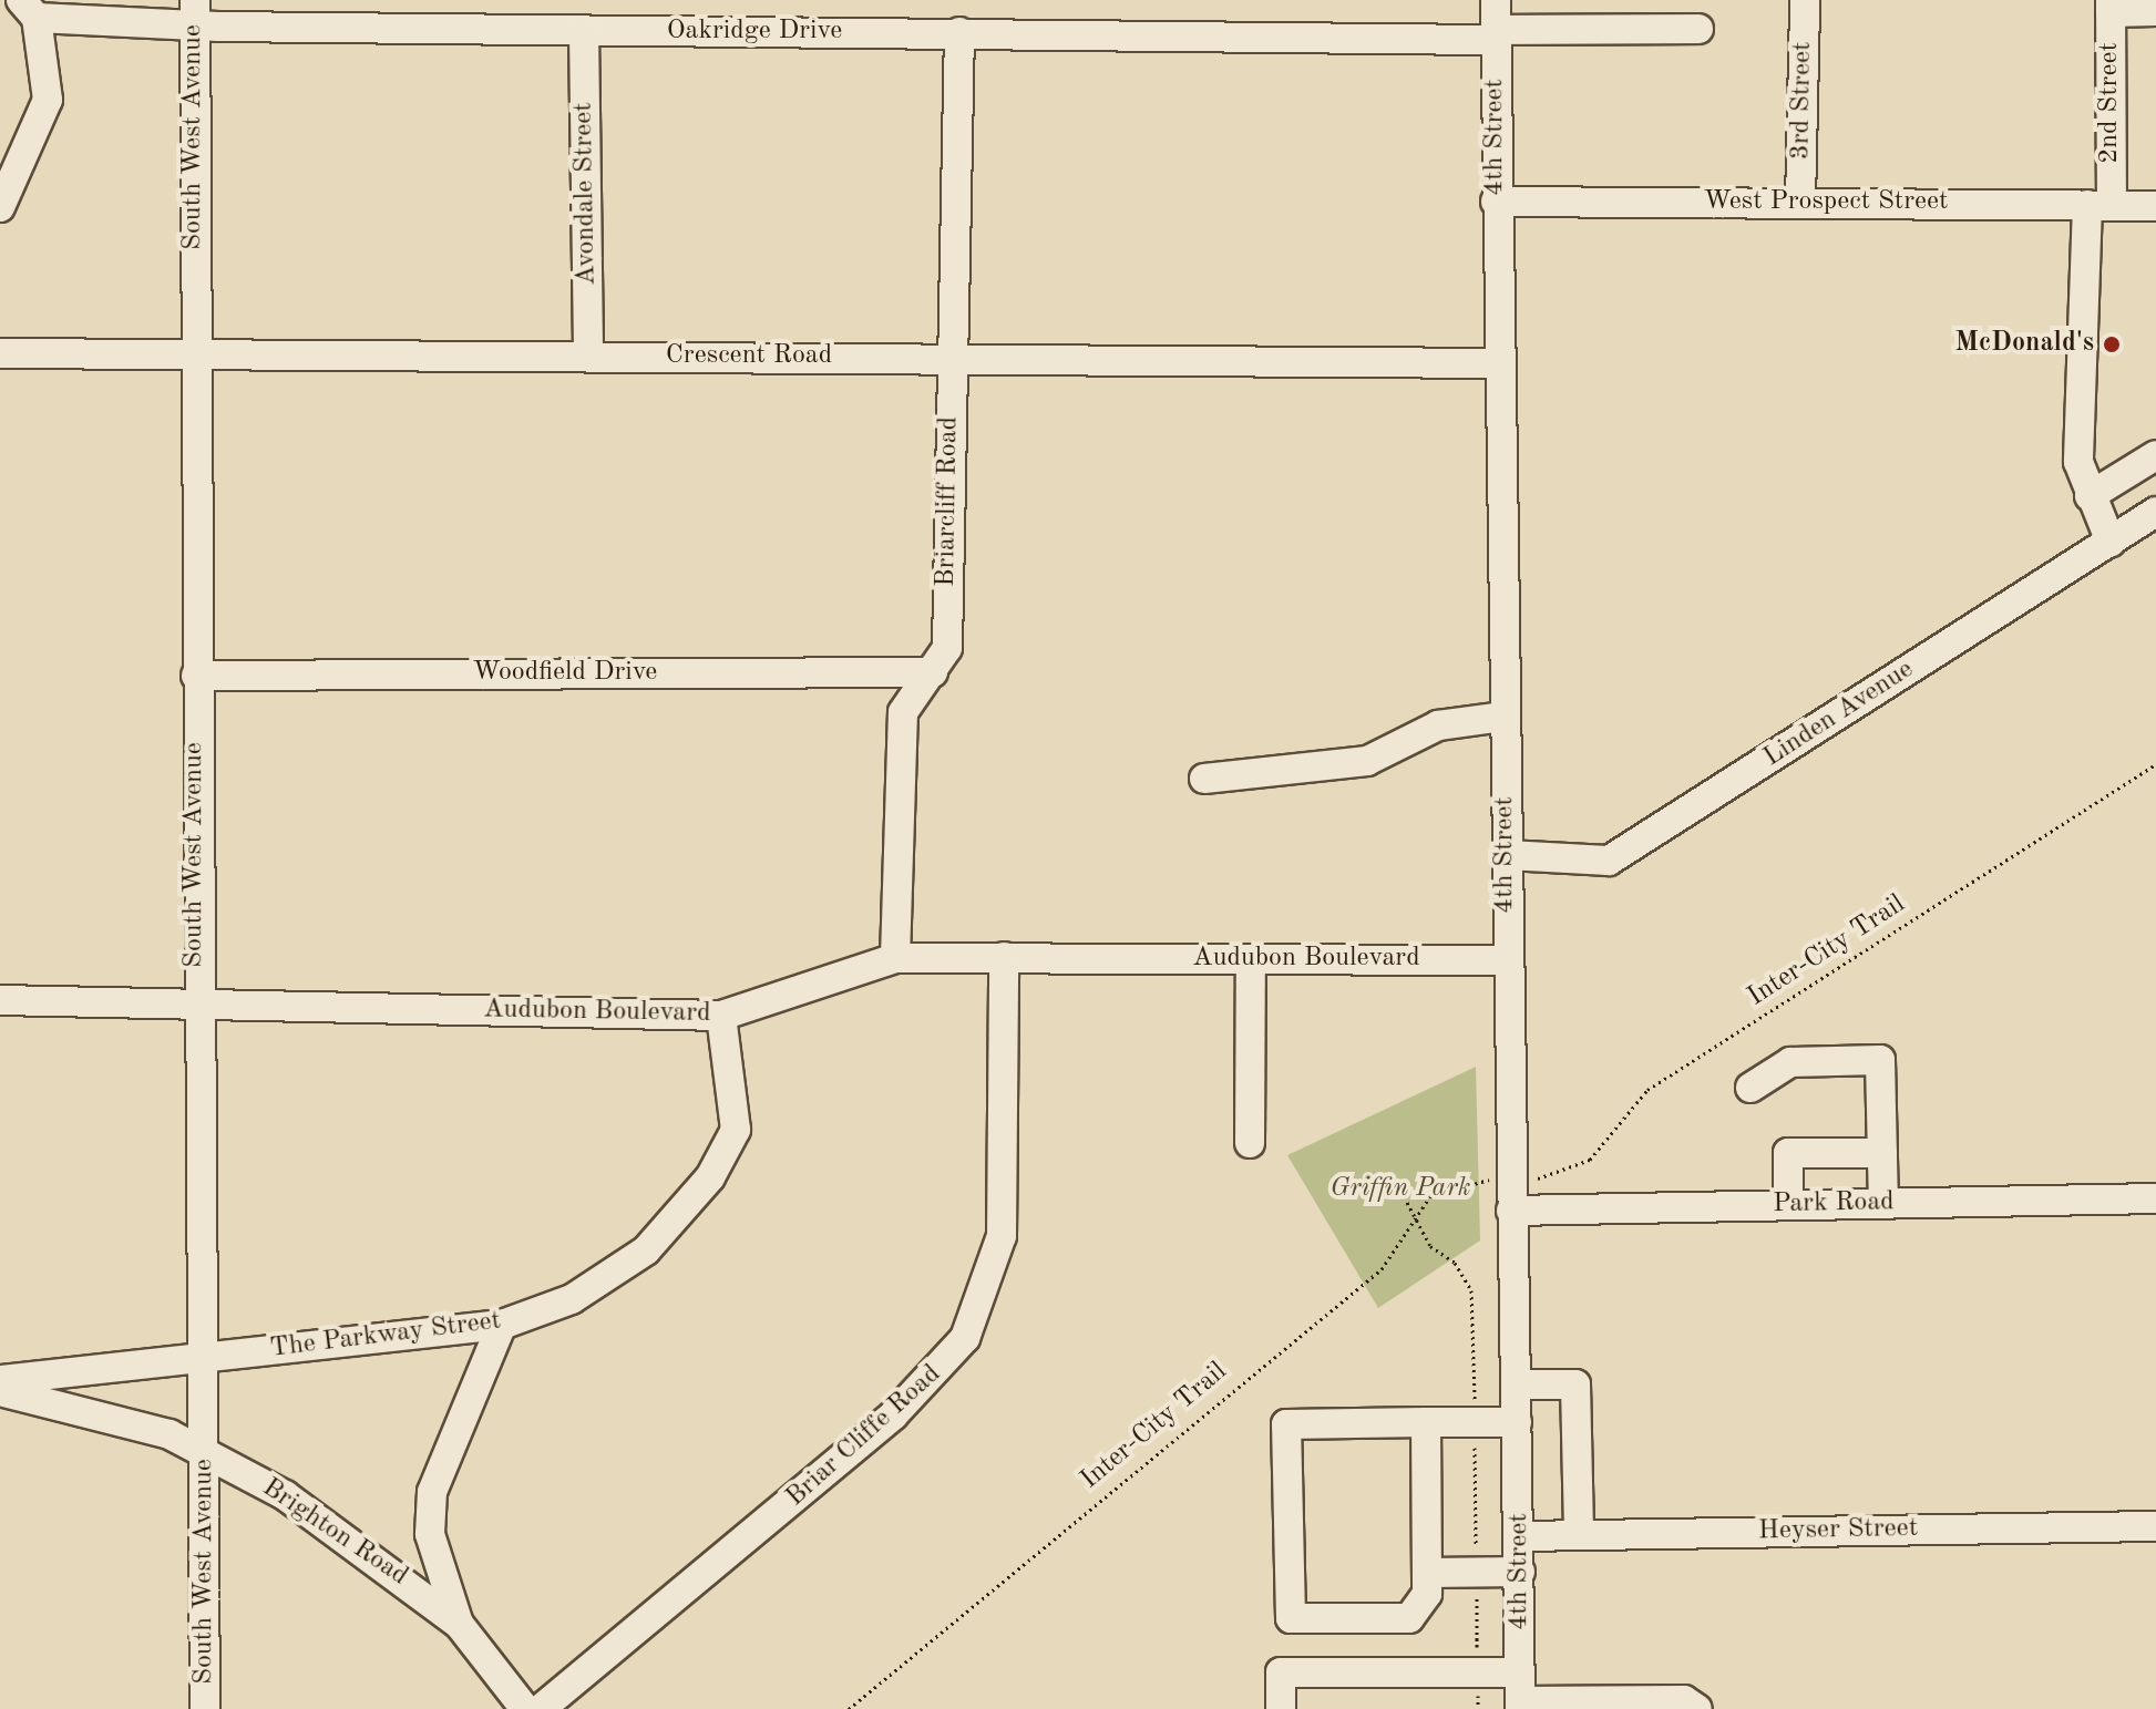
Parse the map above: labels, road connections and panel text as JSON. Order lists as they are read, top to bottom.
{
  "streets": {
    "street": [
      "Oakridge Drive",
      "3rd Street",
      "2nd Street",
      "South West Avenue",
      "4th Street",
      "Avondale Street",
      "West Prospect Street",
      "Crescent Road",
      "Briarcliff Road",
      "Woodfield Drive",
      "Linden Avenue",
      "Audubon Boulevard",
      "Park Road",
      "The Parkway Street",
      "Briar Cliffe Road",
      "Heyser Street",
      "Brighton Road"
    ],
    "path": ["Inter-City Trail"]
  },
  "crossings": [
    ["Oakridge Drive", "South West Avenue"],
    ["Oakridge Drive", "4th Street"],
    ["Oakridge Drive", "Avondale Street"],
    ["Oakridge Drive", "Briarcliff Road"],
    ["3rd Street", "West Prospect Street"],
    ["2nd Street", "West Prospect Street"],
    ["2nd Street", "Linden Avenue"],
    ["South West Avenue", "Crescent Road"],
    ["South West Avenue", "Woodfield Drive"],
    ["South West Avenue", "Audubon Boulevard"],
    ["South West Avenue", "The Parkway Street"],
    ["South West Avenue", "Brighton Road"],
    ["4th Street", "West Prospect Street"],
    ["4th Street", "Crescent Road"],
    ["4th Street", "Linden Avenue"],
    ["4th Street", "Audubon Boulevard"],
    ["4th Street", "Park Road"],
    ["4th Street", "Heyser Street"],
    ["Avondale Street", "Crescent Road"],
    ["Crescent Road", "Briarcliff Road"],
    ["Briarcliff Road", "Woodfield Drive"],
    ["Briarcliff Road", "Audubon Boulevard"],
    ["Audubon Boulevard", "The Parkway Street"],
    ["Audubon Boulevard", "Briar Cliffe Road"]
  ],
  "parks": ["Griffin Park"],
  "places": ["McDonald's"]
}
